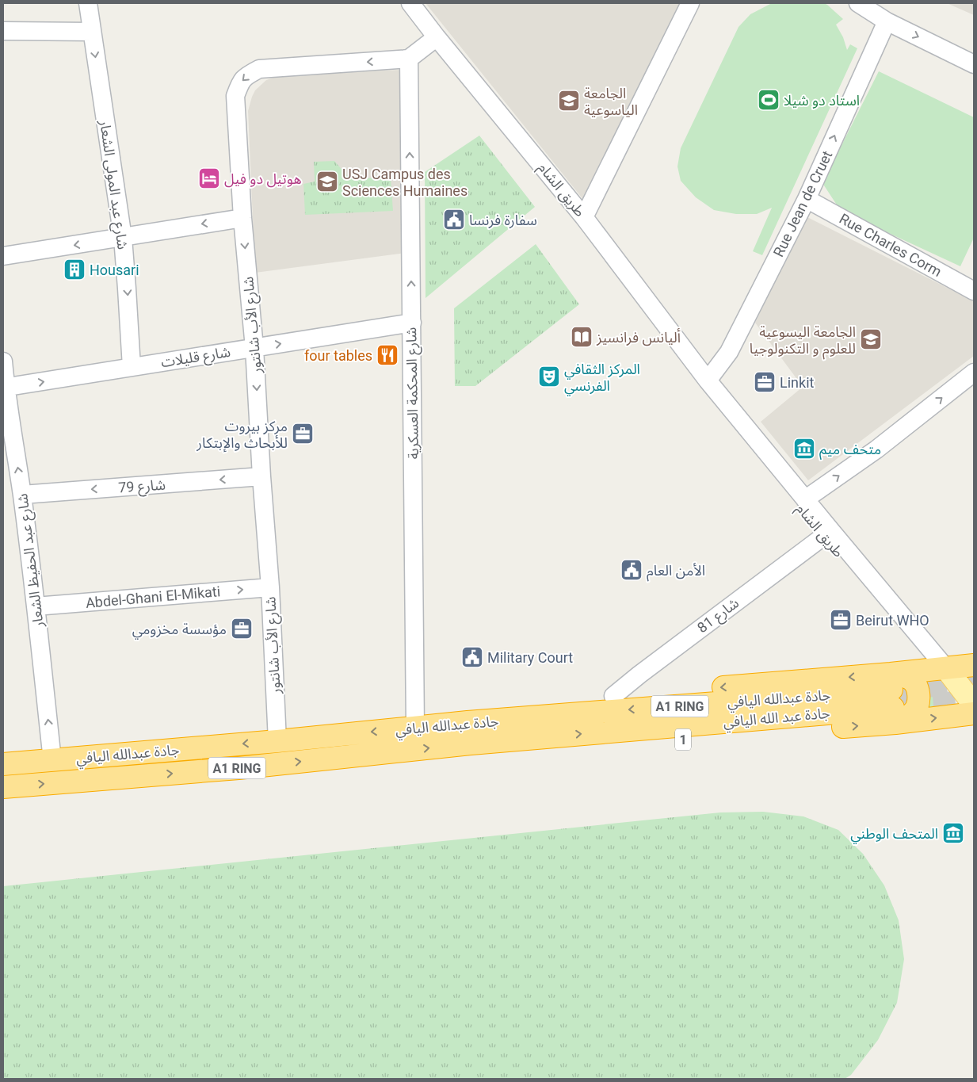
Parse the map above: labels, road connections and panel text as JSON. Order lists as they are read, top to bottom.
{
  "streets": {
    "highway": ["جادة عبدالله اليافي", "A1 RING", "1"],
    "main road": ["طريق الشام"],
    "street": [
      "شارع عبد المولى الشعار",
      "Rue Jean de Cruet",
      "Rue Charles Corm",
      "شارع الأب شانتور",
      "شارع قليلات",
      "شارع المحكمة العسكرية",
      "شارع 79",
      "شارع عبد الحفيظ الشعار",
      "Abdel-Ghani El-Mikati",
      "شارع 81"
    ]
  },
  "crossings": [
    ["شارع عبد المولى الشعار", "شارع قليلات"],
    ["طريق الشام", "Rue Jean de Cruet"],
    ["طريق الشام", "شارع 81"],
    ["Rue Jean de Cruet", "Rue Charles Corm"],
    ["شارع الأب شانتور", "شارع قليلات"],
    ["شارع الأب شانتور", "شارع المحكمة العسكرية"],
    ["شارع الأب شانتور", "شارع 79"],
    ["شارع الأب شانتور", "Abdel-Ghani El-Mikati"],
    ["شارع الأب شانتور", "جادة عبدالله اليافي"],
    ["شارع قليلات", "شارع المحكمة العسكرية"],
    ["شارع قليلات", "شارع عبد الحفيظ الشعار"],
    ["شارع المحكمة العسكرية", "جادة عبدالله اليافي"],
    ["شارع 79", "شارع عبد الحفيظ الشعار"],
    ["شارع عبد الحفيظ الشعار", "Abdel-Ghani El-Mikati"],
    ["شارع عبد الحفيظ الشعار", "جادة عبدالله اليافي"],
    ["جادة عبدالله اليافي", "1"]
  ],
  "one_way": [
    "شارع عبد المولى الشعار",
    "Rue Jean de Cruet",
    "شارع المحكمة العسكرية",
    "شارع 79",
    "شارع عبد الحفيظ الشعار",
    "Abdel-Ghani El-Mikati"
  ],
  "places": {
    "sports": ["استاد دو شيلا"],
    "school or university": ["الجامعة الياسوعية", "USJ Campus des Sciences Humaines", "الجامعة اليسوعية للعلوم و التكنولوجيا"],
    "hotel": ["هوتيل دو فيل"],
    "public building": ["سفارة فرنسا", "الأمن العام", "Military Court"],
    "building": ["Housari"],
    "library": ["أليانس فرانسيز"],
    "restaurant": ["four tables"],
    "theatre": ["المركز الثقافي الفرنسي"],
    "office": [
      "Linkit",
      "مركز بيروت للأبحاث والإبتكار",
      "Beirut WHO",
      "مؤسسة مخزومي"
    ],
    "museum": ["متحف ميم", "المتحف الوطني"]
  }
}
